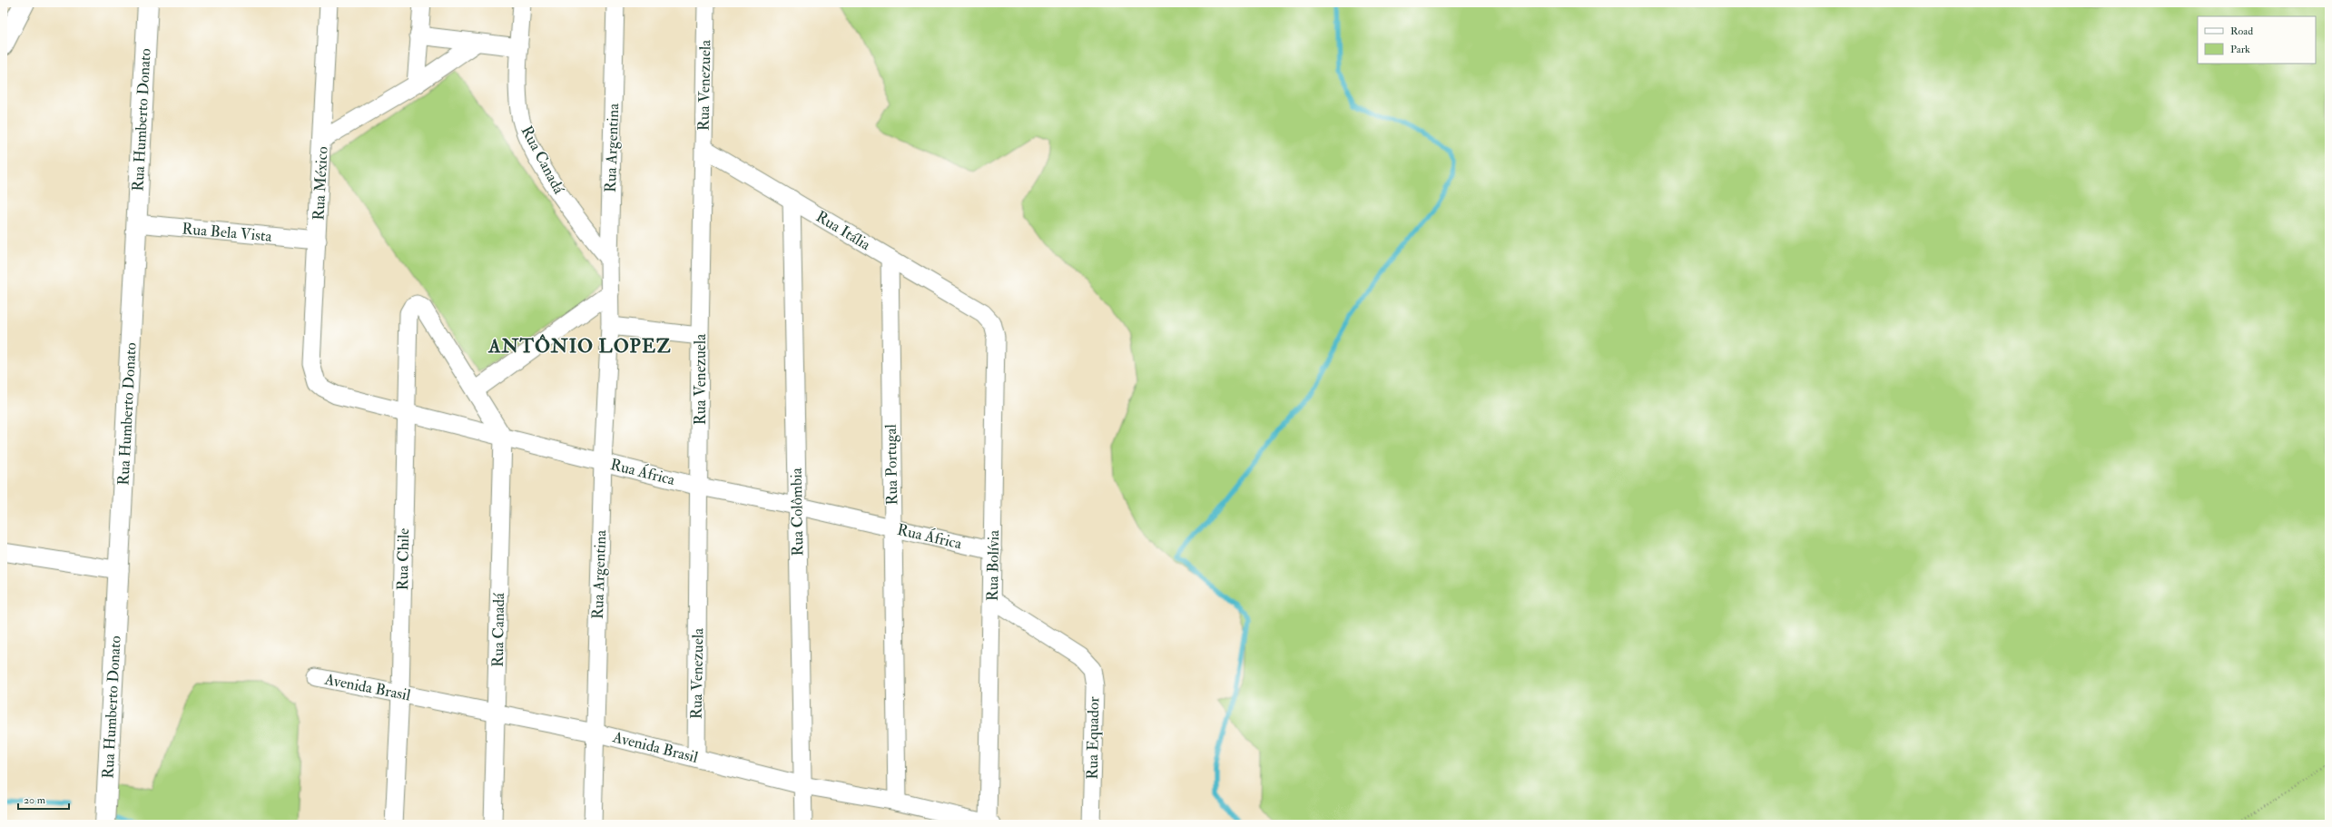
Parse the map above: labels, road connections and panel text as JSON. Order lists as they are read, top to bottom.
{
  "streets": {
    "main road": ["Rua Humberto Donato"],
    "street": [
      "Rua Venezuela",
      "Rua Argentina",
      "Rua Canadá",
      "Rua México",
      "Rua Itália",
      "Rua Bela Vista",
      "Rua Portugal",
      "Rua África",
      "Rua Colômbia",
      "Rua Chile",
      "Rua Bolívia",
      "Avenida Brasil",
      "Rua Equador"
    ]
  },
  "crossings": [
    ["Rua Venezuela", "Rua Itália"],
    ["Rua Venezuela", "Rua África"],
    ["Rua Venezuela", "Avenida Brasil"],
    ["Rua Humberto Donato", "Rua Bela Vista"],
    ["Rua Argentina", "Rua Canadá"],
    ["Rua Argentina", "Rua África"],
    ["Rua Argentina", "Avenida Brasil"],
    ["Rua Canadá", "Rua África"],
    ["Rua Canadá", "Avenida Brasil"],
    ["Rua México", "Rua Bela Vista"],
    ["Rua México", "Rua África"],
    ["Rua Itália", "Rua Portugal"],
    ["Rua Itália", "Rua Colômbia"],
    ["Rua Itália", "Rua Bolívia"],
    ["Rua Portugal", "Rua África"],
    ["Rua Portugal", "Avenida Brasil"],
    ["Rua África", "Rua Colômbia"],
    ["Rua África", "Rua Chile"],
    ["Rua África", "Rua Bolívia"],
    ["Rua Colômbia", "Avenida Brasil"],
    ["Rua Chile", "Avenida Brasil"],
    ["Rua Bolívia", "Avenida Brasil"],
    ["Rua Bolívia", "Rua Equador"]
  ],
  "districts": ["ANTÔNIO LOPEZ"],
  "legend": ["Road", "Park"],
  "scale_bar": "20 m"
}
